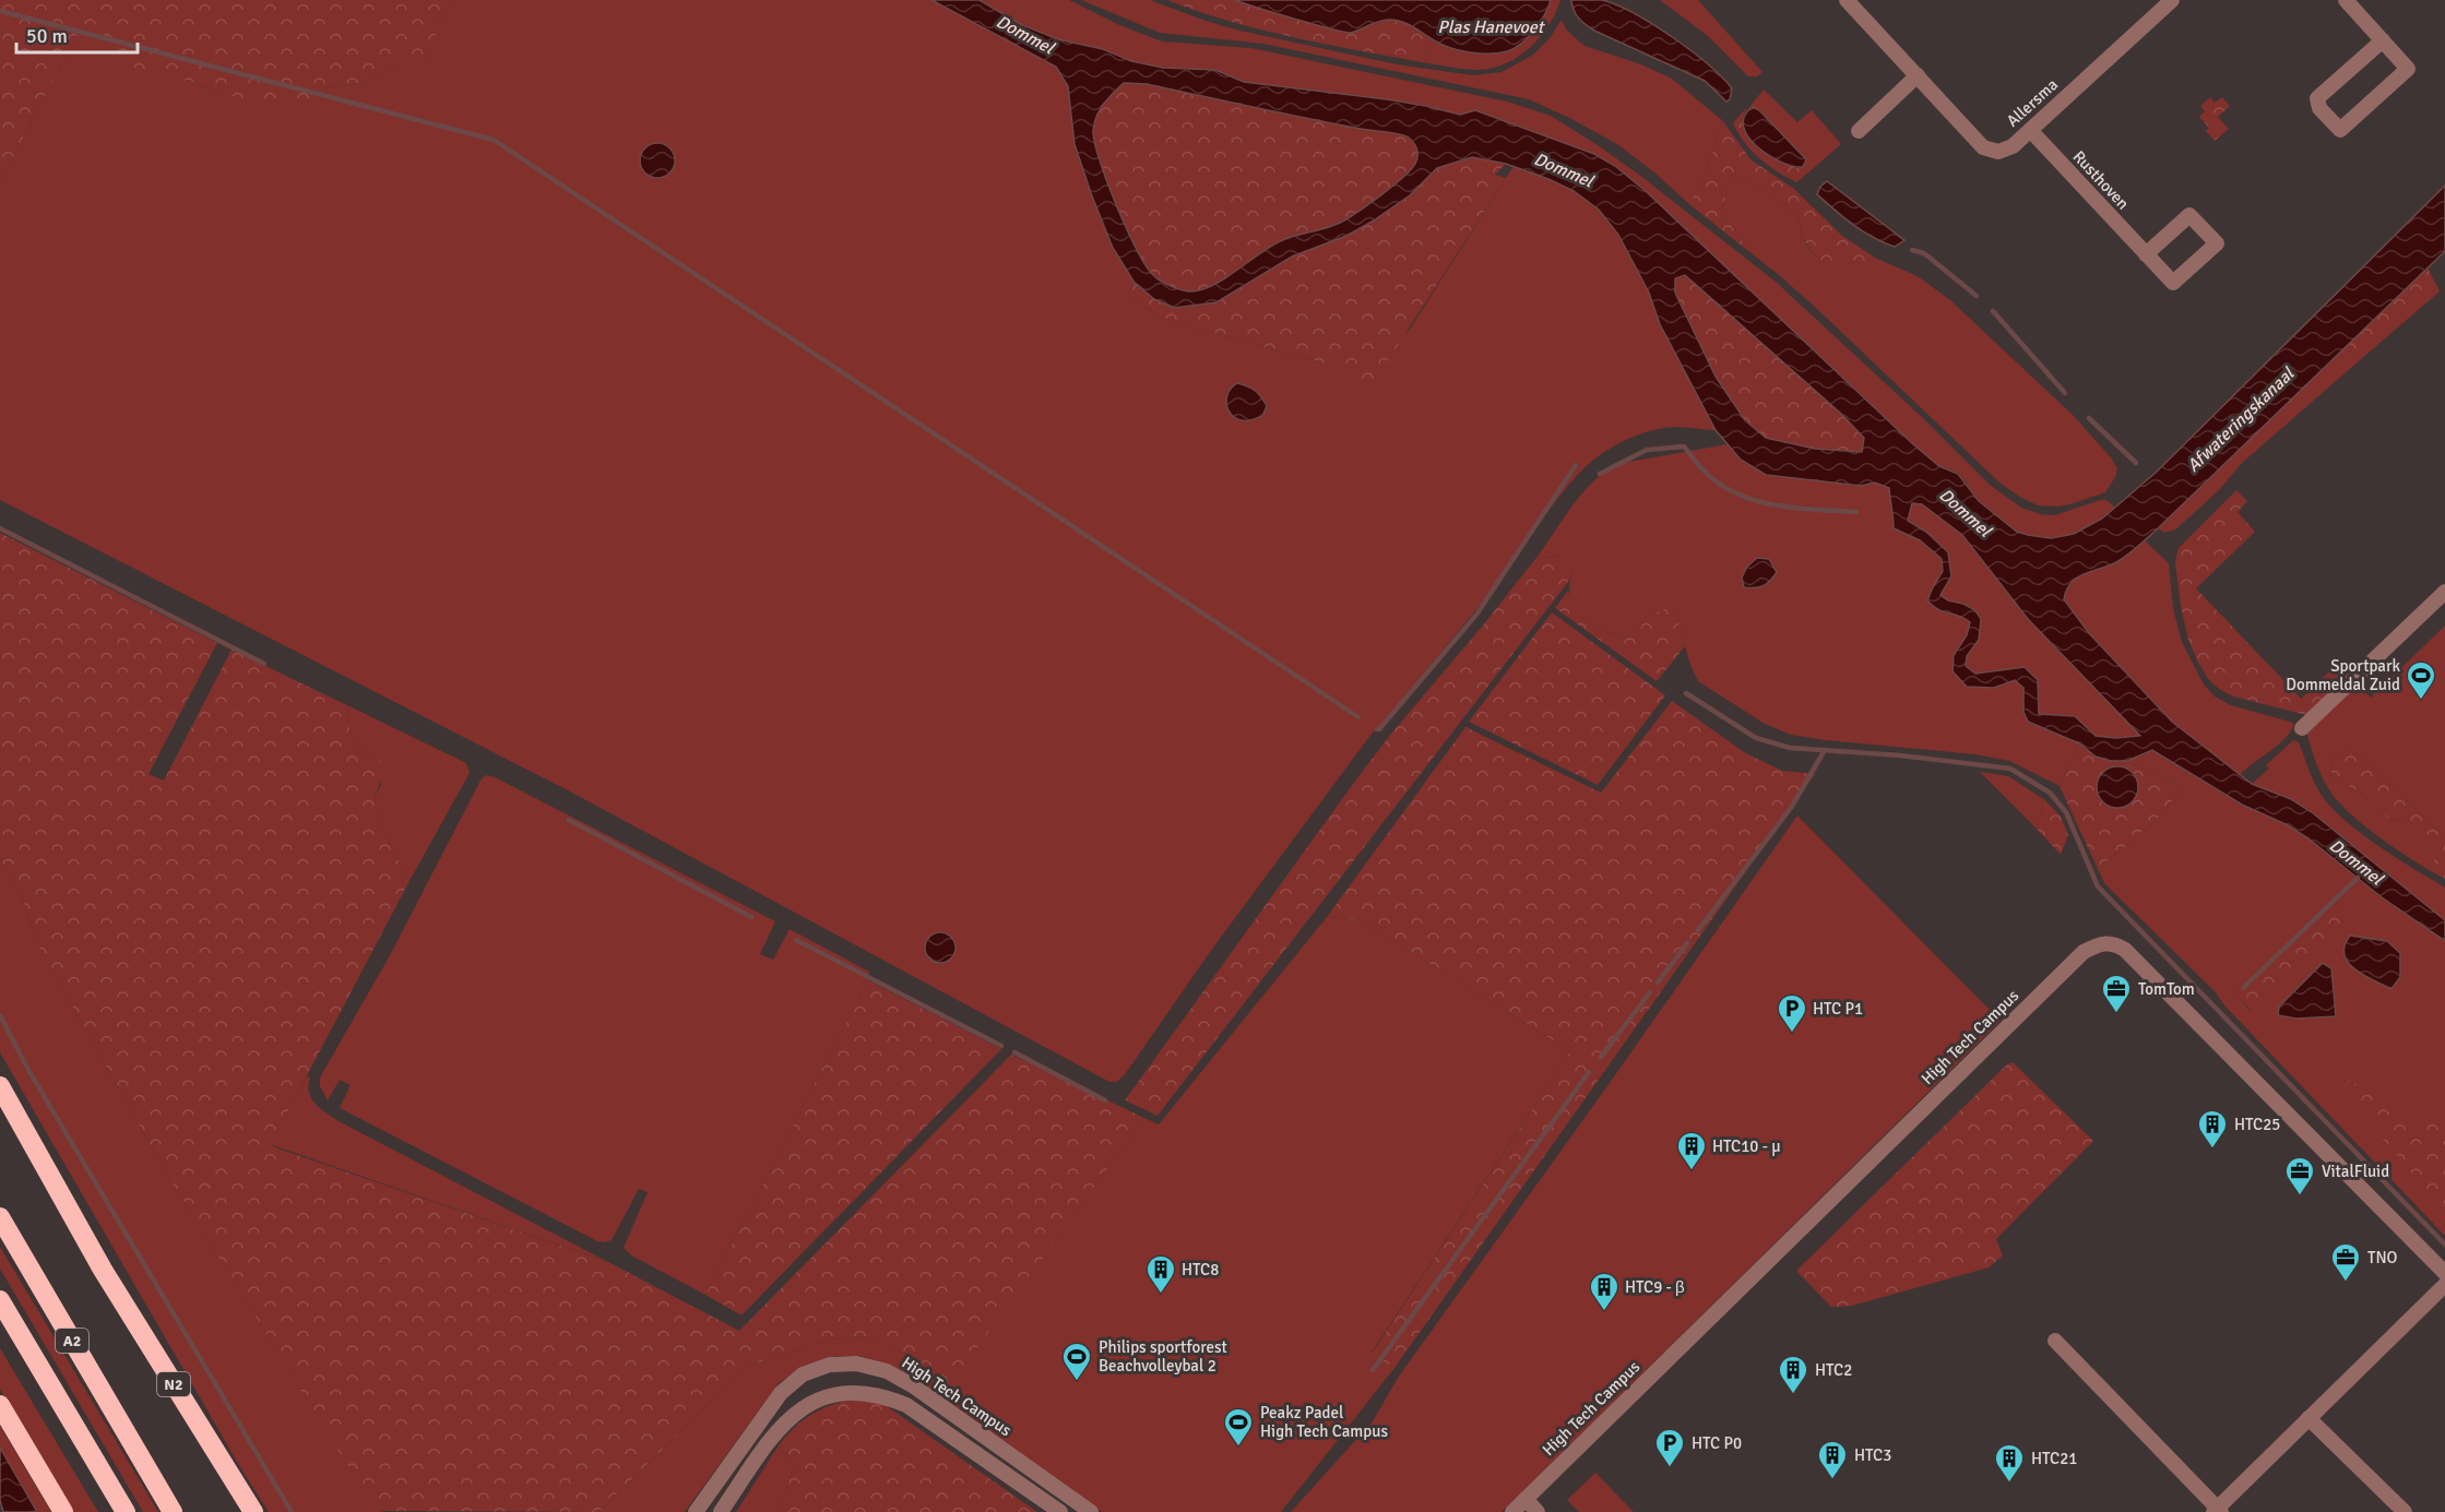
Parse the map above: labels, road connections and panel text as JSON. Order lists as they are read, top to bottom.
{
  "streets": {
    "highway": ["A2", "N2"],
    "street": ["Allersma", "Rusthoven", "High Tech Campus"]
  },
  "crossings": [
    ["Allersma", "Rusthoven"]
  ],
  "water": ["Plas Hanevoet", "Dommel", "Afwateringskanaal"],
  "places": {
    "sports": ["Sportpark Dommeldal Zuid", "Philips sportforest Beachvolleybal 2", "Peakz Padel High Tech Campus"],
    "office": ["TomTom", "VitalFluid", "TNO"],
    "parking": ["HTC P1", "HTC P0"],
    "building": [
      "HTC25",
      "HTC10 - μ",
      "HTC8",
      "HTC9 - β",
      "HTC2",
      "HTC3",
      "HTC21"
    ]
  },
  "scale_bar": "50 m"
}
